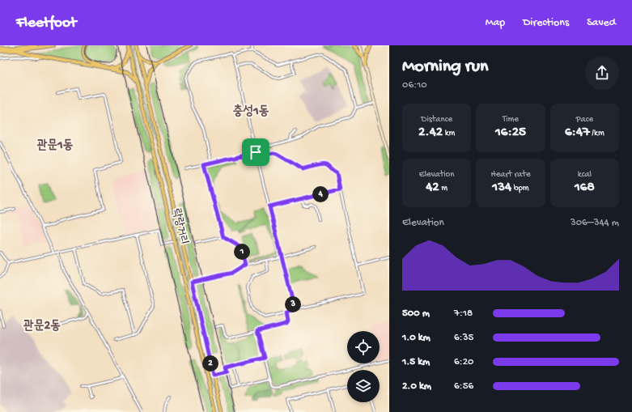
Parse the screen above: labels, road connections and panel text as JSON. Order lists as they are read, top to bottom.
{
  "streets": {
    "main road": ["락랑거리"]
  },
  "districts": ["충성1동", "관문1동", "관문2동"],
  "page": {
    "header": "Fleetfoot",
    "nav": ["Map", "Directions", "Saved"],
    "heading": ["Morning run", "06:10"],
    "stats": [
      ["Distance", "2.42 km"],
      ["Time", "16:25"],
      ["Pace", "6:47 /km"],
      ["Elevation", "42 m"],
      ["Heart rate", "134 bpm"],
      ["kcal", "168"]
    ],
    "pins": [
      "4",
      "1",
      "3",
      "2"
    ],
    "chart": ["Elevation", "306–344 m"],
    "list": [
      {
        "name": "500 m",
        "note": "7:18"
      },
      {
        "name": "1.0 km",
        "note": "6:35"
      },
      {
        "name": "1.5 km",
        "note": "6:20"
      },
      {
        "name": "2.0 km",
        "note": "6:56"
      }
    ]
  }
}
